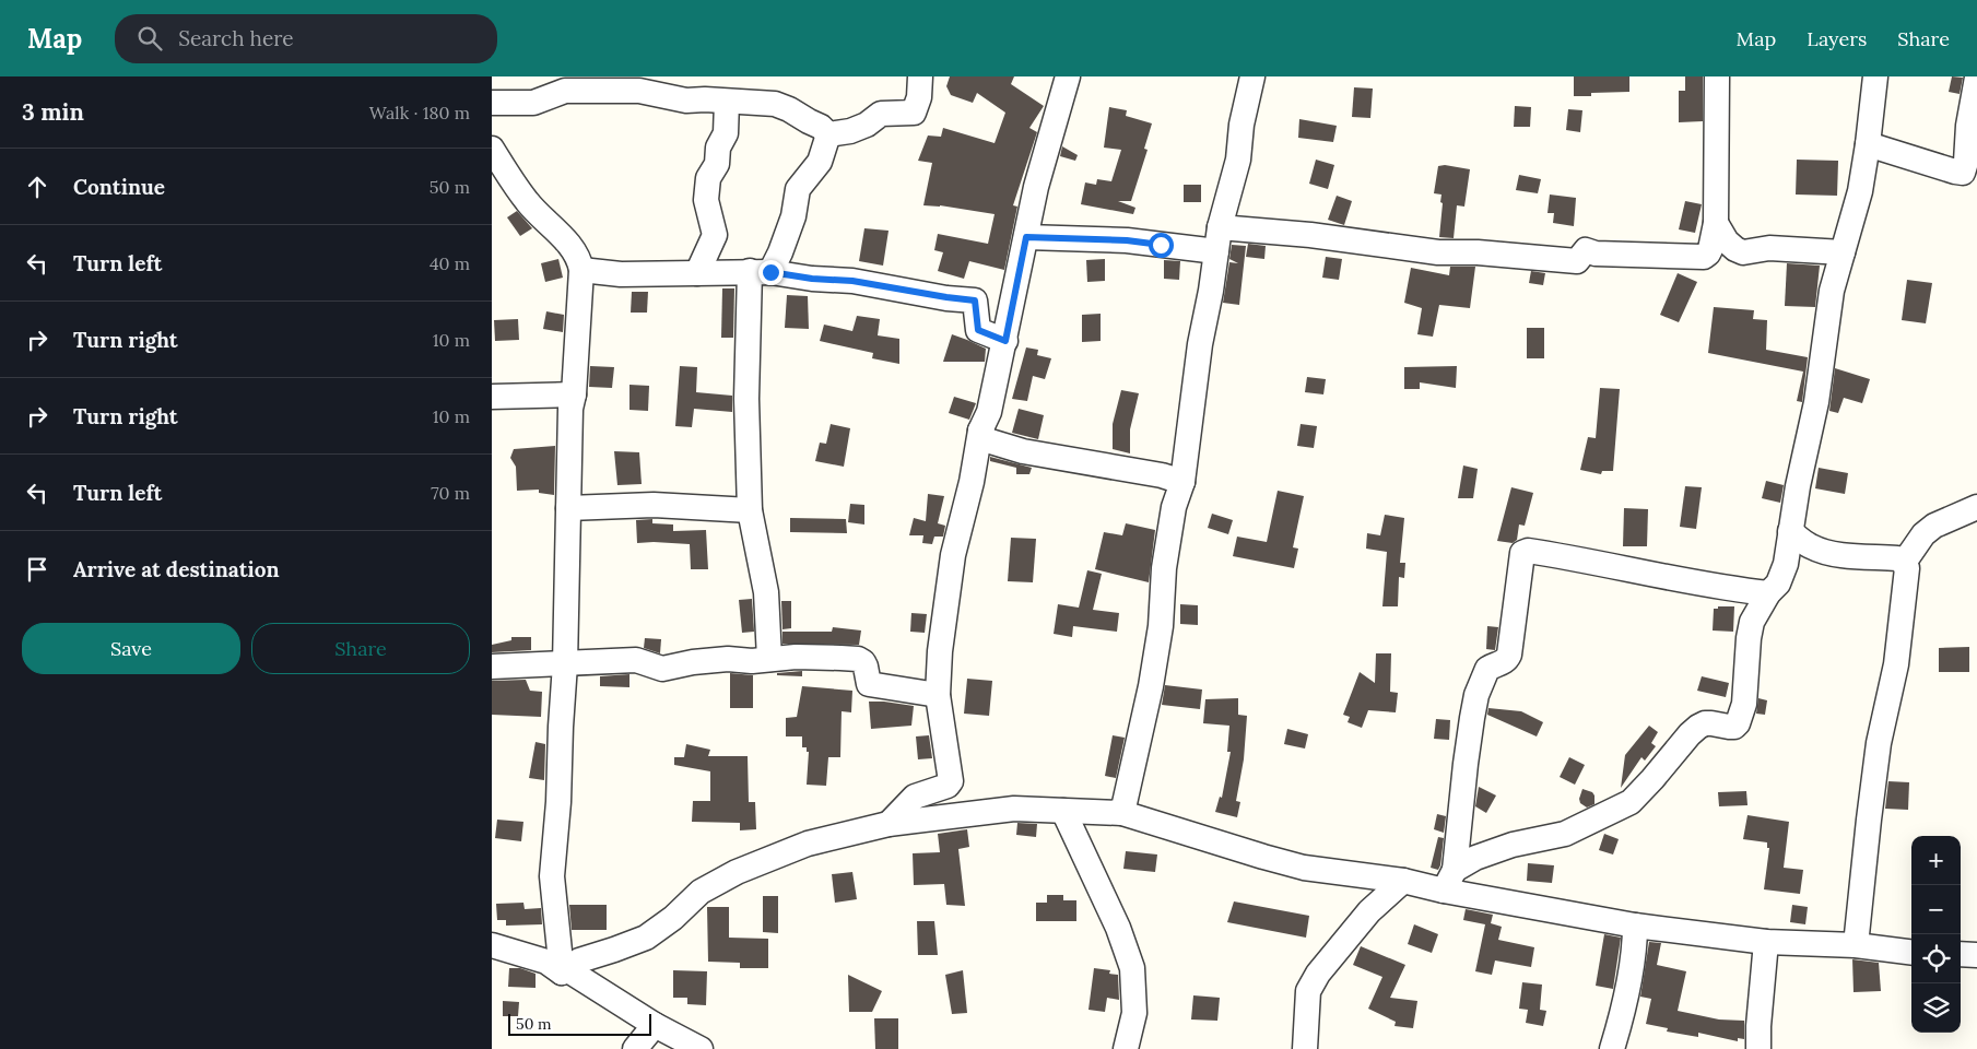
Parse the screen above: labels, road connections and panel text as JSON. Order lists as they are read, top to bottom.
{
  "scale_bar": "50 m",
  "page": {
    "header": "Map",
    "search": "Search here",
    "nav": ["Map", "Layers", "Share"],
    "heading": ["3 min", "Walk · 180 m"],
    "list": [
      ["Continue", "50 m"],
      ["Turn left", "40 m"],
      ["Turn right", "10 m"],
      ["Turn right", "10 m"],
      ["Turn left", "70 m"],
      "Arrive at destination"
    ],
    "buttons": ["Save", "Share"],
    "map_buttons": ["+", "−"],
    "scale": "50 m"
  }
}
